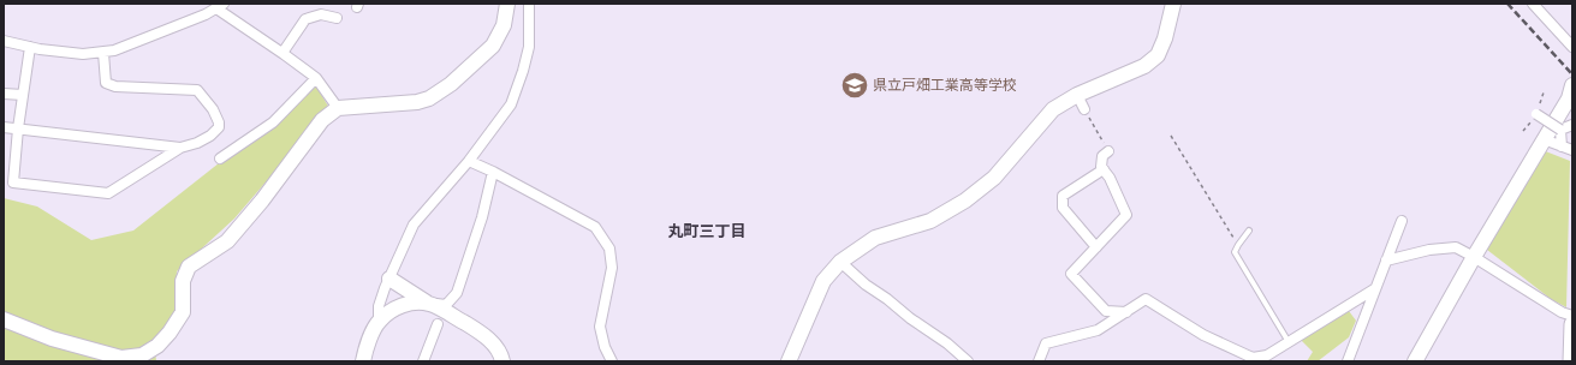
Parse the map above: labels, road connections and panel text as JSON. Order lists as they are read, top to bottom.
{
  "districts": ["丸町三丁目"],
  "places": {
    "school or university": ["県立戸畑工業高等学校"]
  }
}
